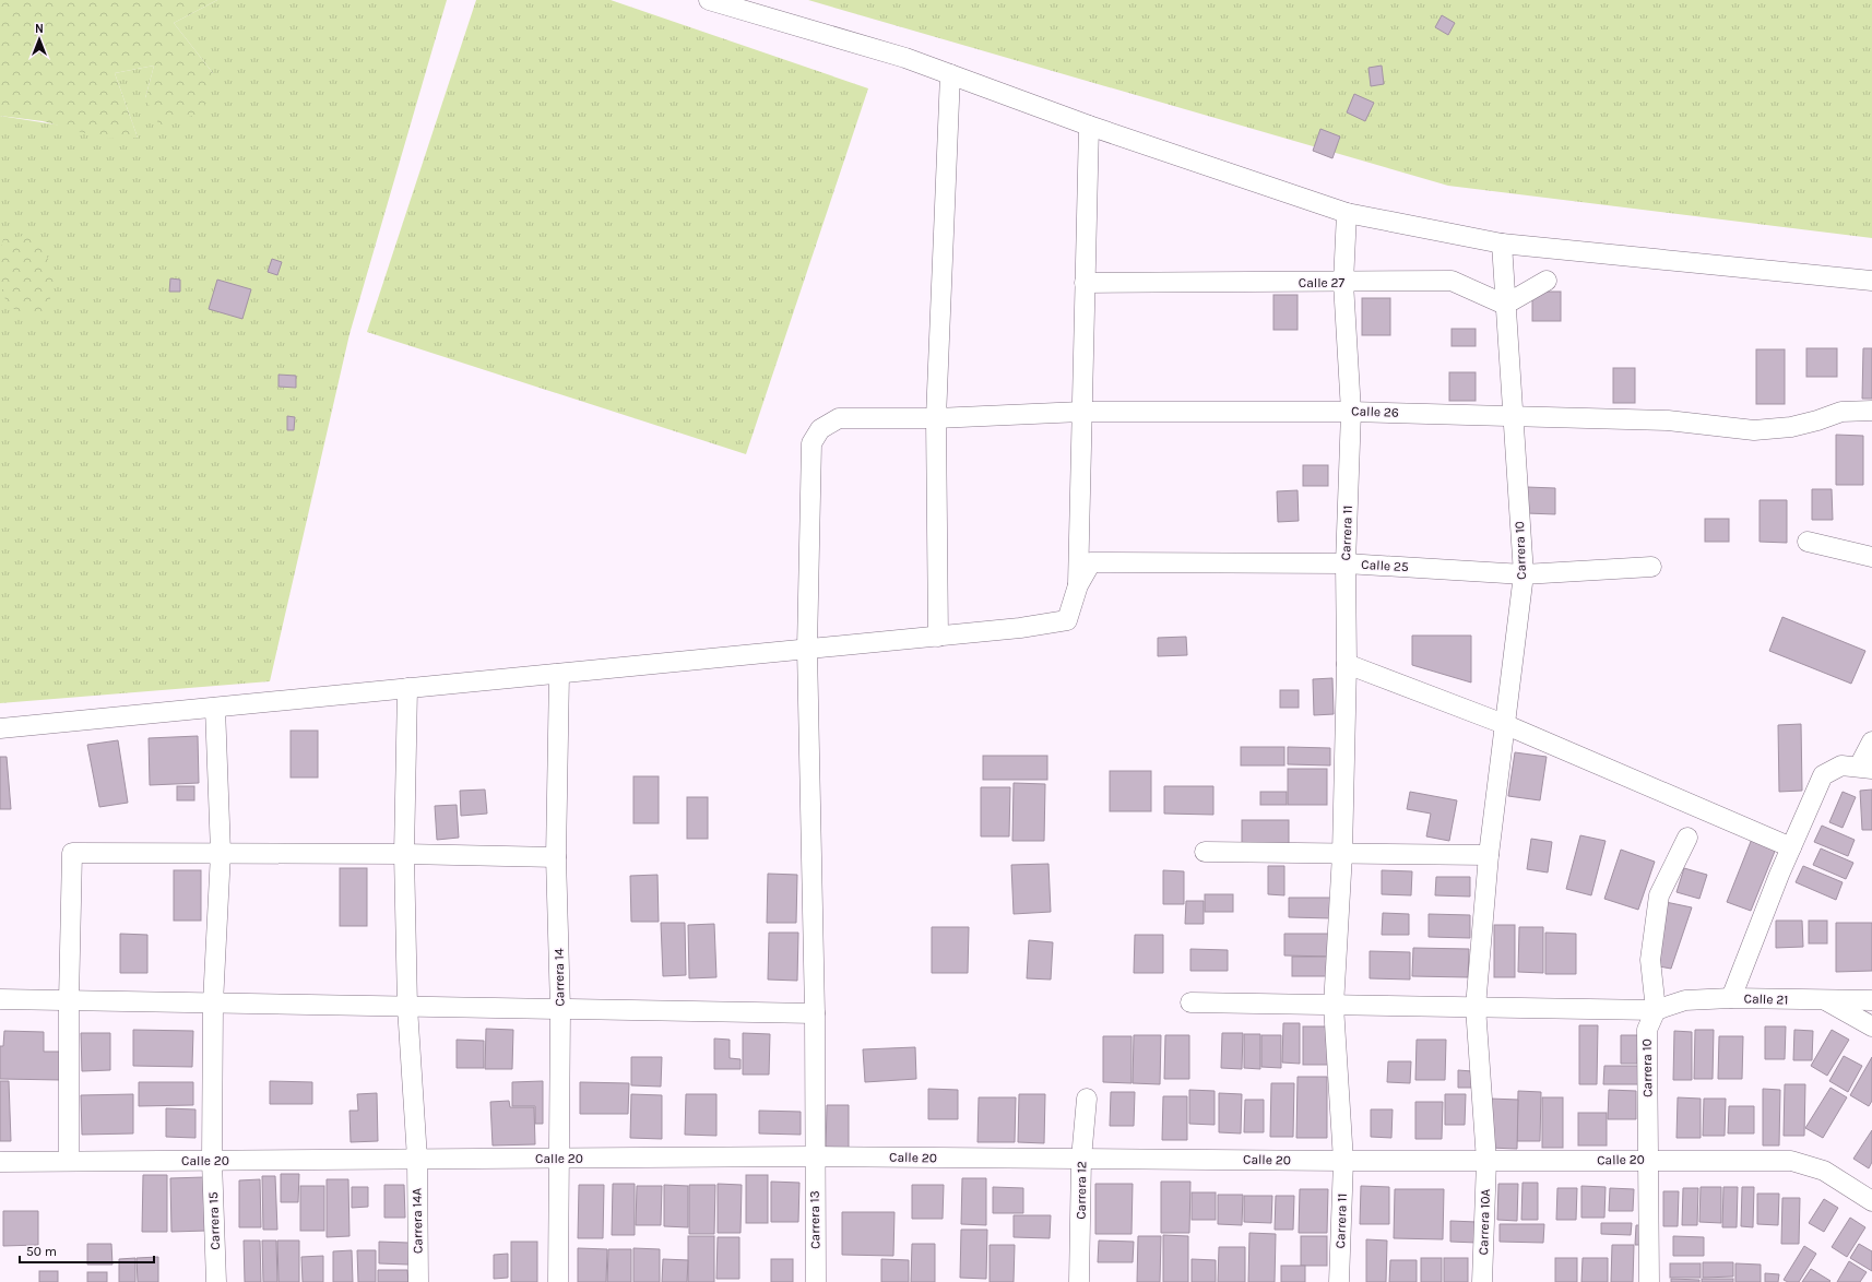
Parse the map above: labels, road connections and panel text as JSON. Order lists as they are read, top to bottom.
{
  "streets": {
    "street": [
      "Calle 27",
      "Calle 26",
      "Carrera 11",
      "Carrera 10",
      "Calle 25",
      "Carrera 14",
      "Calle 21",
      "Calle 20",
      "Carrera 12",
      "Carrera 13",
      "Carrera 15",
      "Carrera 14A",
      "Carrera 10A"
    ]
  },
  "crossings": [
    ["Calle 27", "Carrera 11"],
    ["Calle 27", "Carrera 10"],
    ["Calle 26", "Carrera 11"],
    ["Calle 26", "Carrera 10"],
    ["Calle 26", "Carrera 13"],
    ["Carrera 11", "Calle 25"],
    ["Carrera 11", "Calle 21"],
    ["Carrera 11", "Calle 20"],
    ["Carrera 10", "Calle 25"],
    ["Carrera 10", "Calle 21"],
    ["Carrera 10", "Calle 20"],
    ["Carrera 10", "Carrera 10A"],
    ["Carrera 14", "Calle 20"],
    ["Calle 21", "Carrera 10A"],
    ["Calle 20", "Carrera 12"],
    ["Calle 20", "Carrera 13"],
    ["Calle 20", "Carrera 15"],
    ["Calle 20", "Carrera 14A"],
    ["Calle 20", "Carrera 10A"]
  ],
  "scale_bar": "50 m",
  "north": "top"
}
